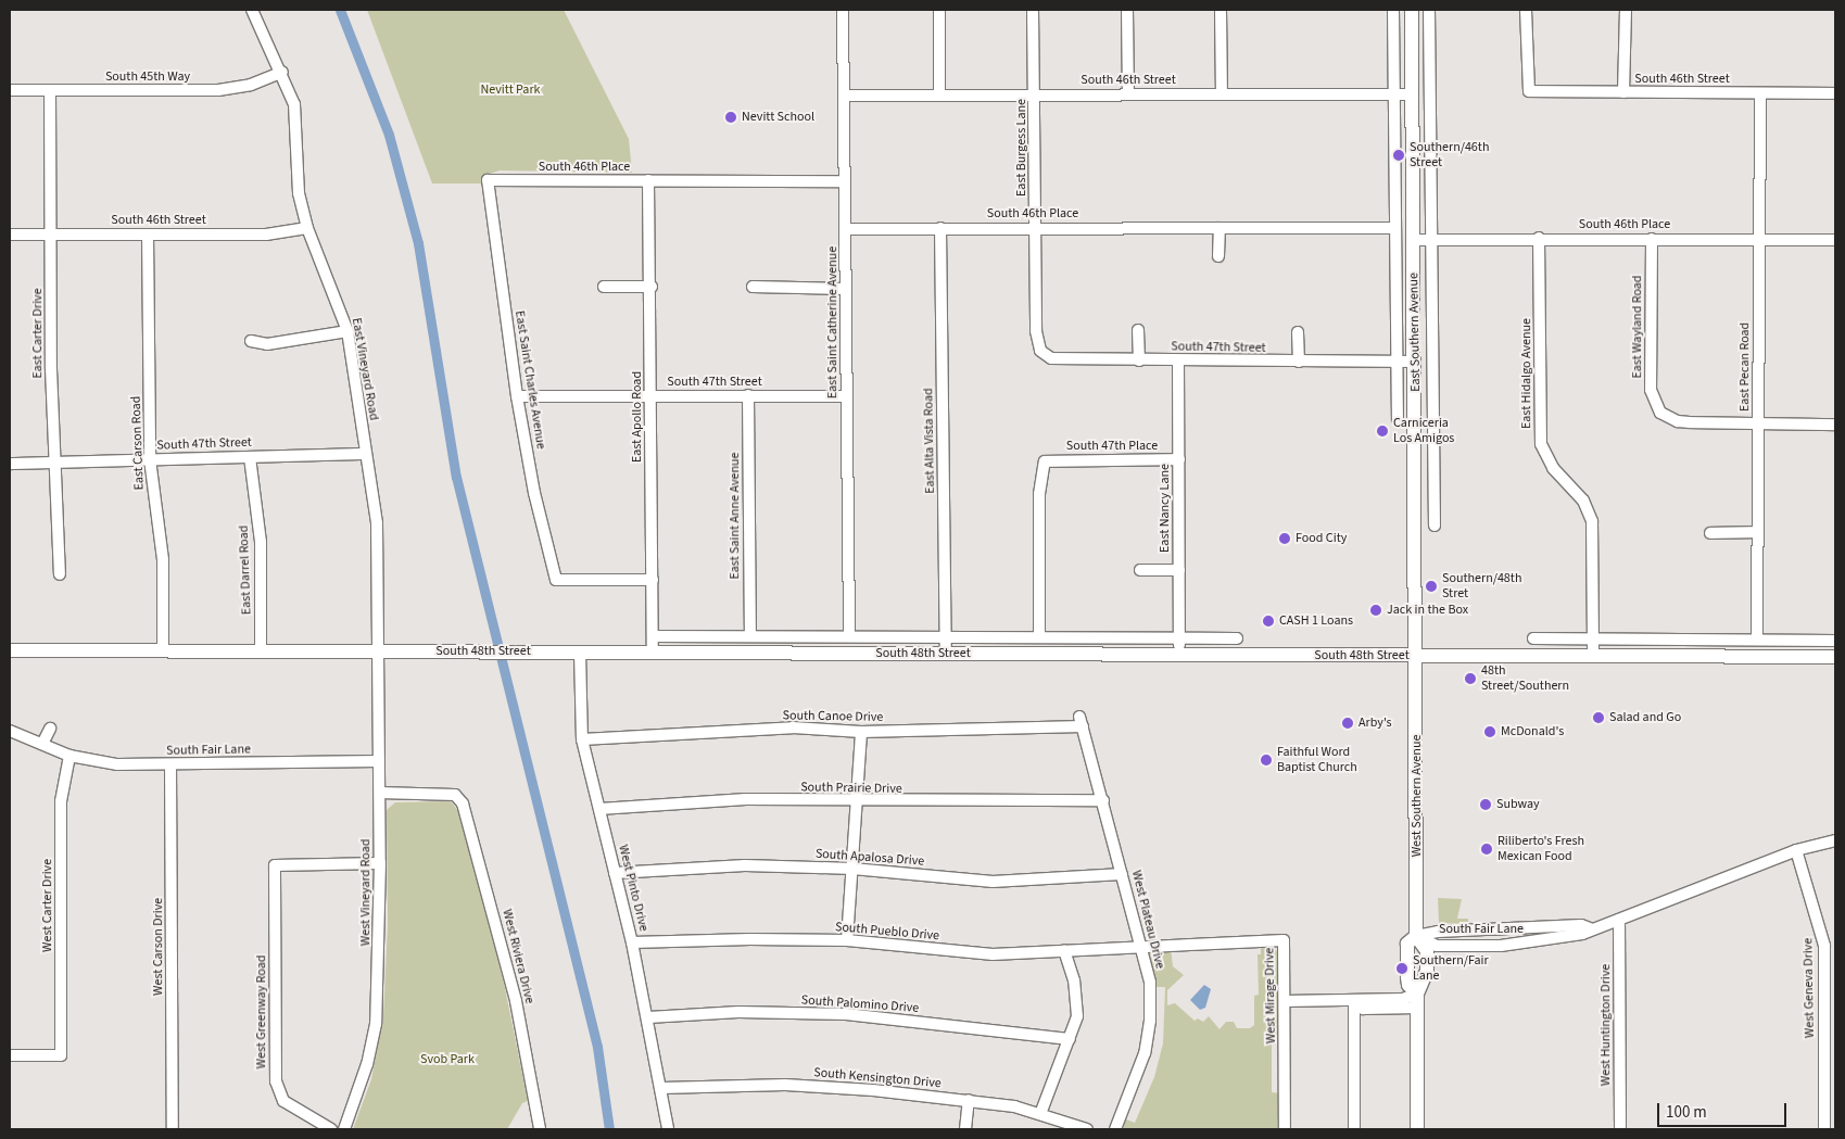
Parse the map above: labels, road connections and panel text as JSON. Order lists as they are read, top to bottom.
{
  "streets": {
    "main road": ["East Southern Avenue", "South 48th Street", "West Southern Avenue"],
    "street": [
      "South 45th Way",
      "South 46th Street",
      "East Burgess Lane",
      "South 46th Place",
      "East Saint Catherine Avenue",
      "East Wayland Road",
      "East Carter Drive",
      "South 47th Street",
      "East Pecan Road",
      "East Vineyard Road",
      "East Hidalgo Avenue",
      "East Saint Charles Avenue",
      "East Apollo Road",
      "East Alta Vista Road",
      "East Carson Road",
      "South 47th Place",
      "East Nancy Lane",
      "East Saint Anne Avenue",
      "East Darrel Road",
      "South Canoe Drive",
      "South Fair Lane",
      "South Prairie Drive",
      "South Apalosa Drive",
      "West Pinto Drive",
      "West Vineyard Road",
      "West Carter Drive",
      "West Plateau Drive",
      "South Pueblo Drive",
      "West Carson Drive",
      "West Riviera Drive",
      "West Geneva Drive",
      "West Mirage Drive",
      "South Palomino Drive",
      "West Greenway Road",
      "West Huntington Drive",
      "South Kensington Drive"
    ]
  },
  "crossings": [
    ["South 45th Way", "East Carter Drive"],
    ["South 45th Way", "East Vineyard Road"],
    ["South 46th Street", "East Burgess Lane"],
    ["South 46th Street", "East Saint Catherine Avenue"],
    ["South 46th Street", "East Southern Avenue"],
    ["South 46th Street", "East Carter Drive"],
    ["South 46th Street", "East Pecan Road"],
    ["South 46th Street", "East Vineyard Road"],
    ["South 46th Street", "East Carson Road"],
    ["East Burgess Lane", "South 46th Place"],
    ["East Burgess Lane", "South 47th Street"],
    ["South 46th Place", "East Saint Catherine Avenue"],
    ["South 46th Place", "East Wayland Road"],
    ["South 46th Place", "East Southern Avenue"],
    ["South 46th Place", "East Pecan Road"],
    ["South 46th Place", "East Hidalgo Avenue"],
    ["South 46th Place", "East Saint Charles Avenue"],
    ["South 46th Place", "East Apollo Road"],
    ["South 46th Place", "East Alta Vista Road"],
    ["East Saint Catherine Avenue", "South 47th Street"],
    ["East Saint Catherine Avenue", "South 48th Street"],
    ["East Wayland Road", "East Pecan Road"],
    ["East Southern Avenue", "South 47th Street"],
    ["East Southern Avenue", "South 48th Street"],
    ["East Southern Avenue", "West Southern Avenue"],
    ["East Carter Drive", "South 47th Street"],
    ["South 47th Street", "East Vineyard Road"],
    ["South 47th Street", "East Saint Charles Avenue"],
    ["South 47th Street", "East Apollo Road"],
    ["South 47th Street", "East Carson Road"],
    ["South 47th Street", "East Nancy Lane"],
    ["South 47th Street", "East Saint Anne Avenue"],
    ["South 47th Street", "East Darrel Road"],
    ["East Vineyard Road", "South 48th Street"],
    ["East Vineyard Road", "West Vineyard Road"],
    ["East Hidalgo Avenue", "South 48th Street"],
    ["East Saint Charles Avenue", "East Apollo Road"],
    ["East Apollo Road", "South 48th Street"],
    ["East Alta Vista Road", "South 48th Street"],
    ["East Carson Road", "South 48th Street"],
    ["South 47th Place", "East Nancy Lane"],
    ["South 47th Place", "South 48th Street"],
    ["East Nancy Lane", "South 48th Street"],
    ["East Saint Anne Avenue", "South 48th Street"],
    ["East Darrel Road", "South 48th Street"],
    ["South 48th Street", "West Southern Avenue"],
    ["South 48th Street", "West Pinto Drive"],
    ["South 48th Street", "West Vineyard Road"],
    ["South Canoe Drive", "West Pinto Drive"],
    ["South Canoe Drive", "West Plateau Drive"],
    ["South Fair Lane", "West Southern Avenue"],
    ["South Fair Lane", "West Vineyard Road"],
    ["South Fair Lane", "West Carter Drive"],
    ["South Fair Lane", "West Carson Drive"],
    ["South Fair Lane", "West Geneva Drive"],
    ["South Fair Lane", "West Huntington Drive"],
    ["South Prairie Drive", "West Pinto Drive"],
    ["South Prairie Drive", "West Plateau Drive"],
    ["South Apalosa Drive", "West Pinto Drive"],
    ["South Apalosa Drive", "West Plateau Drive"],
    ["West Pinto Drive", "South Pueblo Drive"],
    ["West Pinto Drive", "South Palomino Drive"],
    ["West Pinto Drive", "South Kensington Drive"],
    ["West Vineyard Road", "West Riviera Drive"],
    ["West Vineyard Road", "West Greenway Road"],
    ["West Plateau Drive", "South Pueblo Drive"],
    ["West Plateau Drive", "West Mirage Drive"],
    ["South Pueblo Drive", "West Mirage Drive"]
  ],
  "parks": ["Nevitt Park", "Svob Park"],
  "places": [
    "Nevitt School",
    "Southern/46th Street",
    "Carniceria Los Amigos",
    "Food City",
    "Southern/48th Stret",
    "Jack in the Box",
    "CASH 1 Loans",
    "48th Street/Southern",
    "Salad and Go",
    "Arby's",
    "McDonald's",
    "Faithful Word Baptist Church",
    "Subway",
    "Riliberto's Fresh Mexican Food",
    "Southern/Fair Lane"
  ],
  "scale_bar": "100 m"
}
